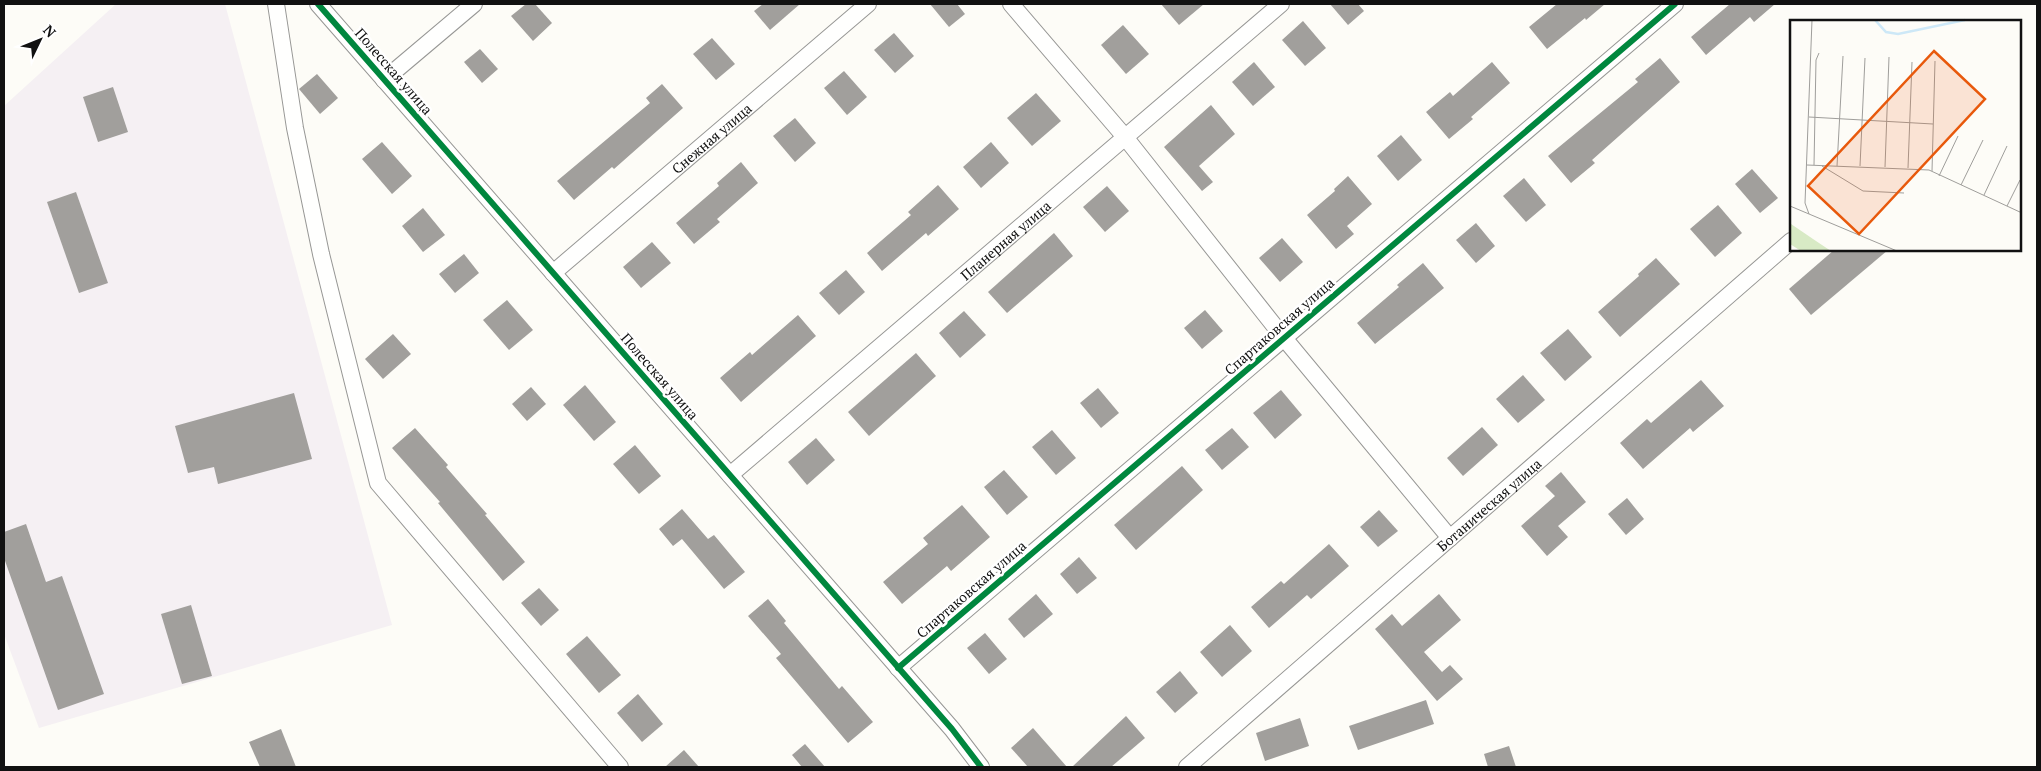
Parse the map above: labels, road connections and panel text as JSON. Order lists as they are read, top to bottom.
{
  "streets": {
    "street": [
      "Полесская улица",
      "Снежная улица",
      "Планерная улица",
      "Спартаковская улица",
      "Ботаническая улица"
    ]
  },
  "crossings": [
    ["Полесская улица", "Снежная улица"],
    ["Полесская улица", "Планерная улица"],
    ["Полесская улица", "Спартаковская улица"]
  ],
  "north": "top right"
}
